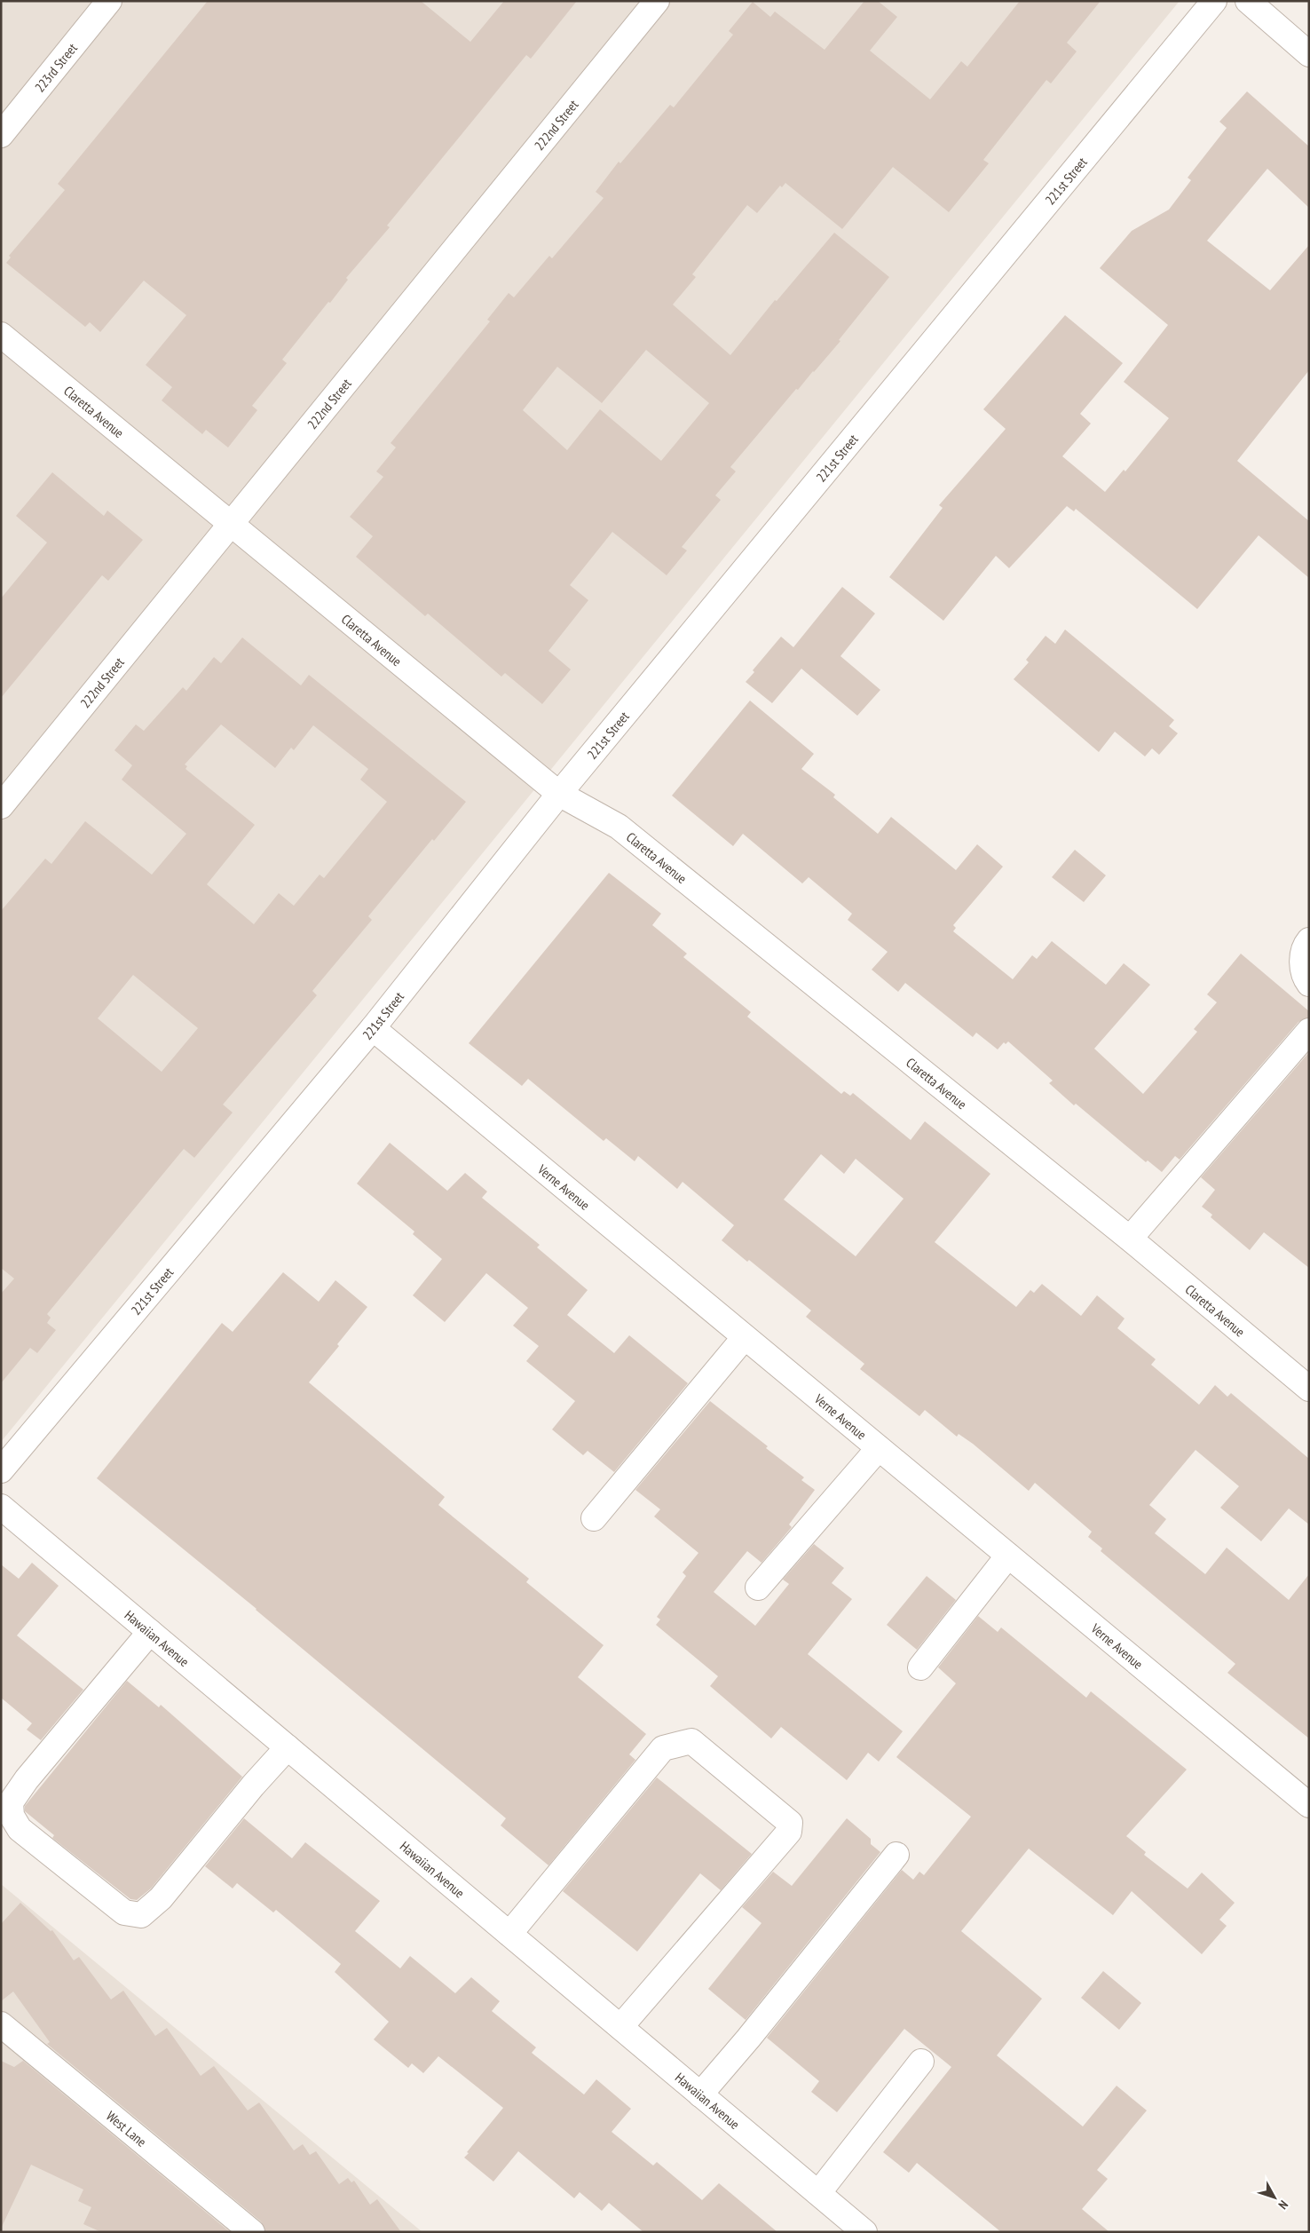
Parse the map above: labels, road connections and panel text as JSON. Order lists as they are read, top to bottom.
{
  "streets": {
    "street": [
      "223rd Street",
      "222nd Street",
      "221st Street",
      "Claretta Avenue",
      "Verne Avenue",
      "Hawaiian Avenue",
      "West Lane"
    ]
  },
  "crossings": [
    ["222nd Street", "Claretta Avenue"],
    ["221st Street", "Claretta Avenue"],
    ["221st Street", "Verne Avenue"]
  ],
  "north": "bottom right"
}
